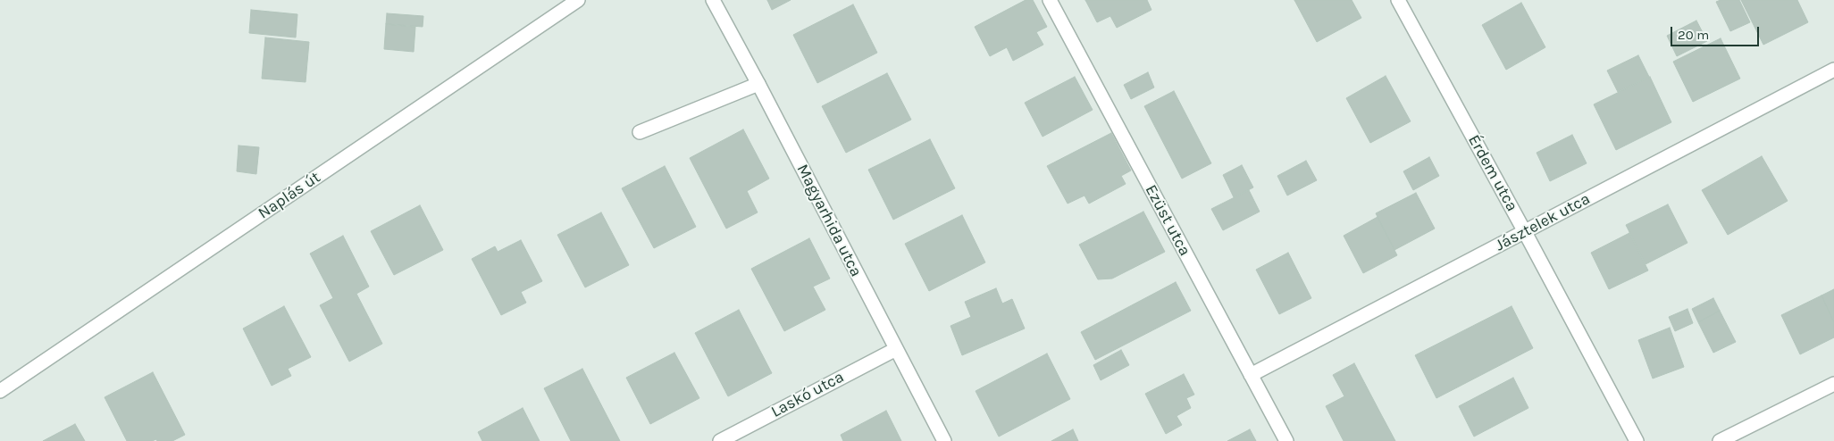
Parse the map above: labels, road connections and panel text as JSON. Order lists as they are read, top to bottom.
{
  "streets": {
    "street": [
      "Érdem utca",
      "Naplás út",
      "Magyarhida utca",
      "Ezüst utca",
      "Jásztelek utca",
      "Laskó utca"
    ]
  },
  "crossings": [
    ["Érdem utca", "Jásztelek utca"],
    ["Magyarhida utca", "Laskó utca"],
    ["Ezüst utca", "Jásztelek utca"]
  ],
  "scale_bar": "20 m"
}
